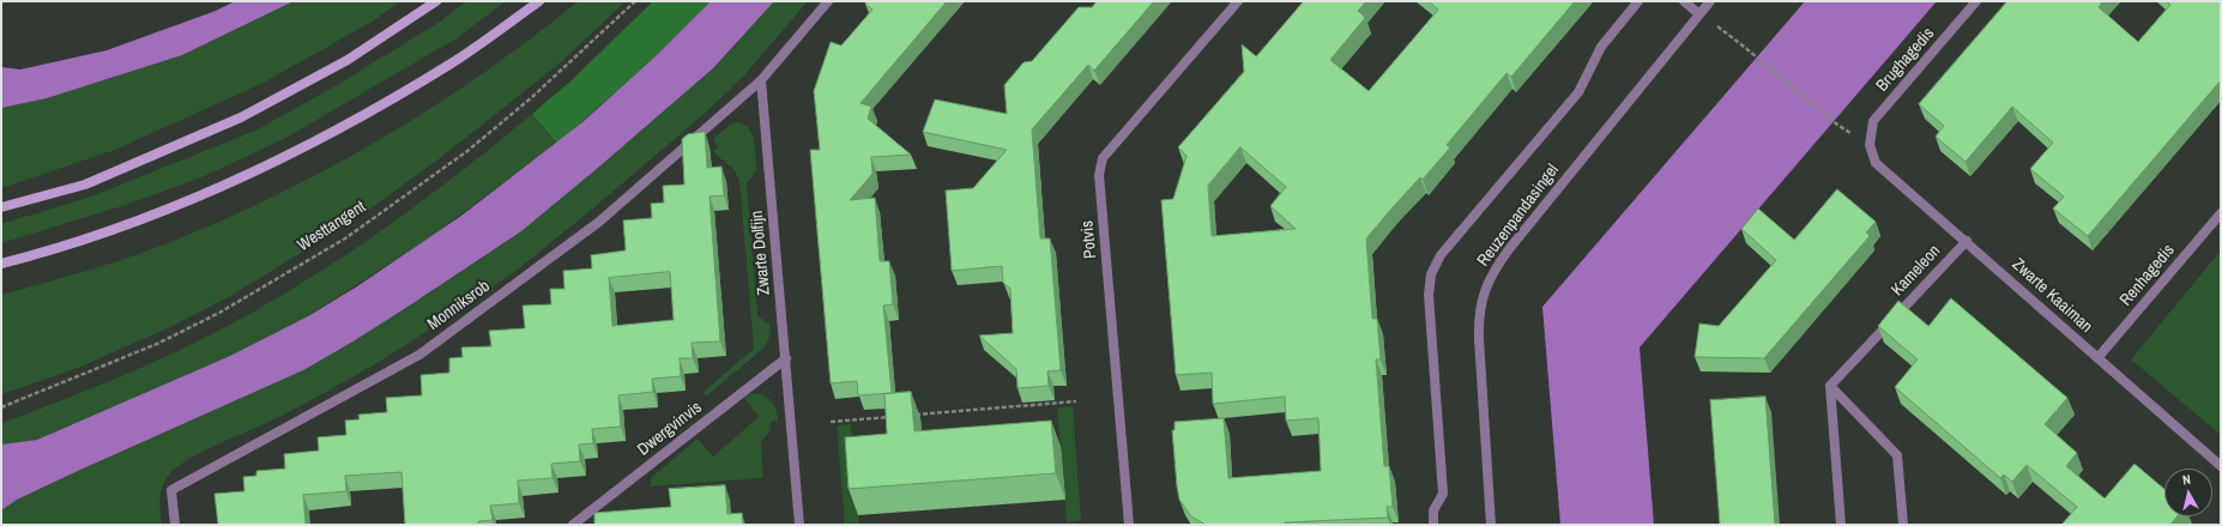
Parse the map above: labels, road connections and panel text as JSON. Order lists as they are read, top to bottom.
{
  "streets": {
    "street": [
      "Brughagedis",
      "Reuzenpandasingel",
      "Potvis",
      "Zwarte Dolfijn",
      "Kameleon",
      "Renhagedis",
      "Zwarte Kaaiman",
      "Monniksrob",
      "Dwergvinvis"
    ],
    "path": ["Westtangent"]
  },
  "crossings": [
    ["Brughagedis", "Zwarte Kaaiman"],
    ["Zwarte Dolfijn", "Monniksrob"],
    ["Zwarte Dolfijn", "Dwergvinvis"],
    ["Kameleon", "Zwarte Kaaiman"],
    ["Renhagedis", "Zwarte Kaaiman"]
  ],
  "north": "top"
}
